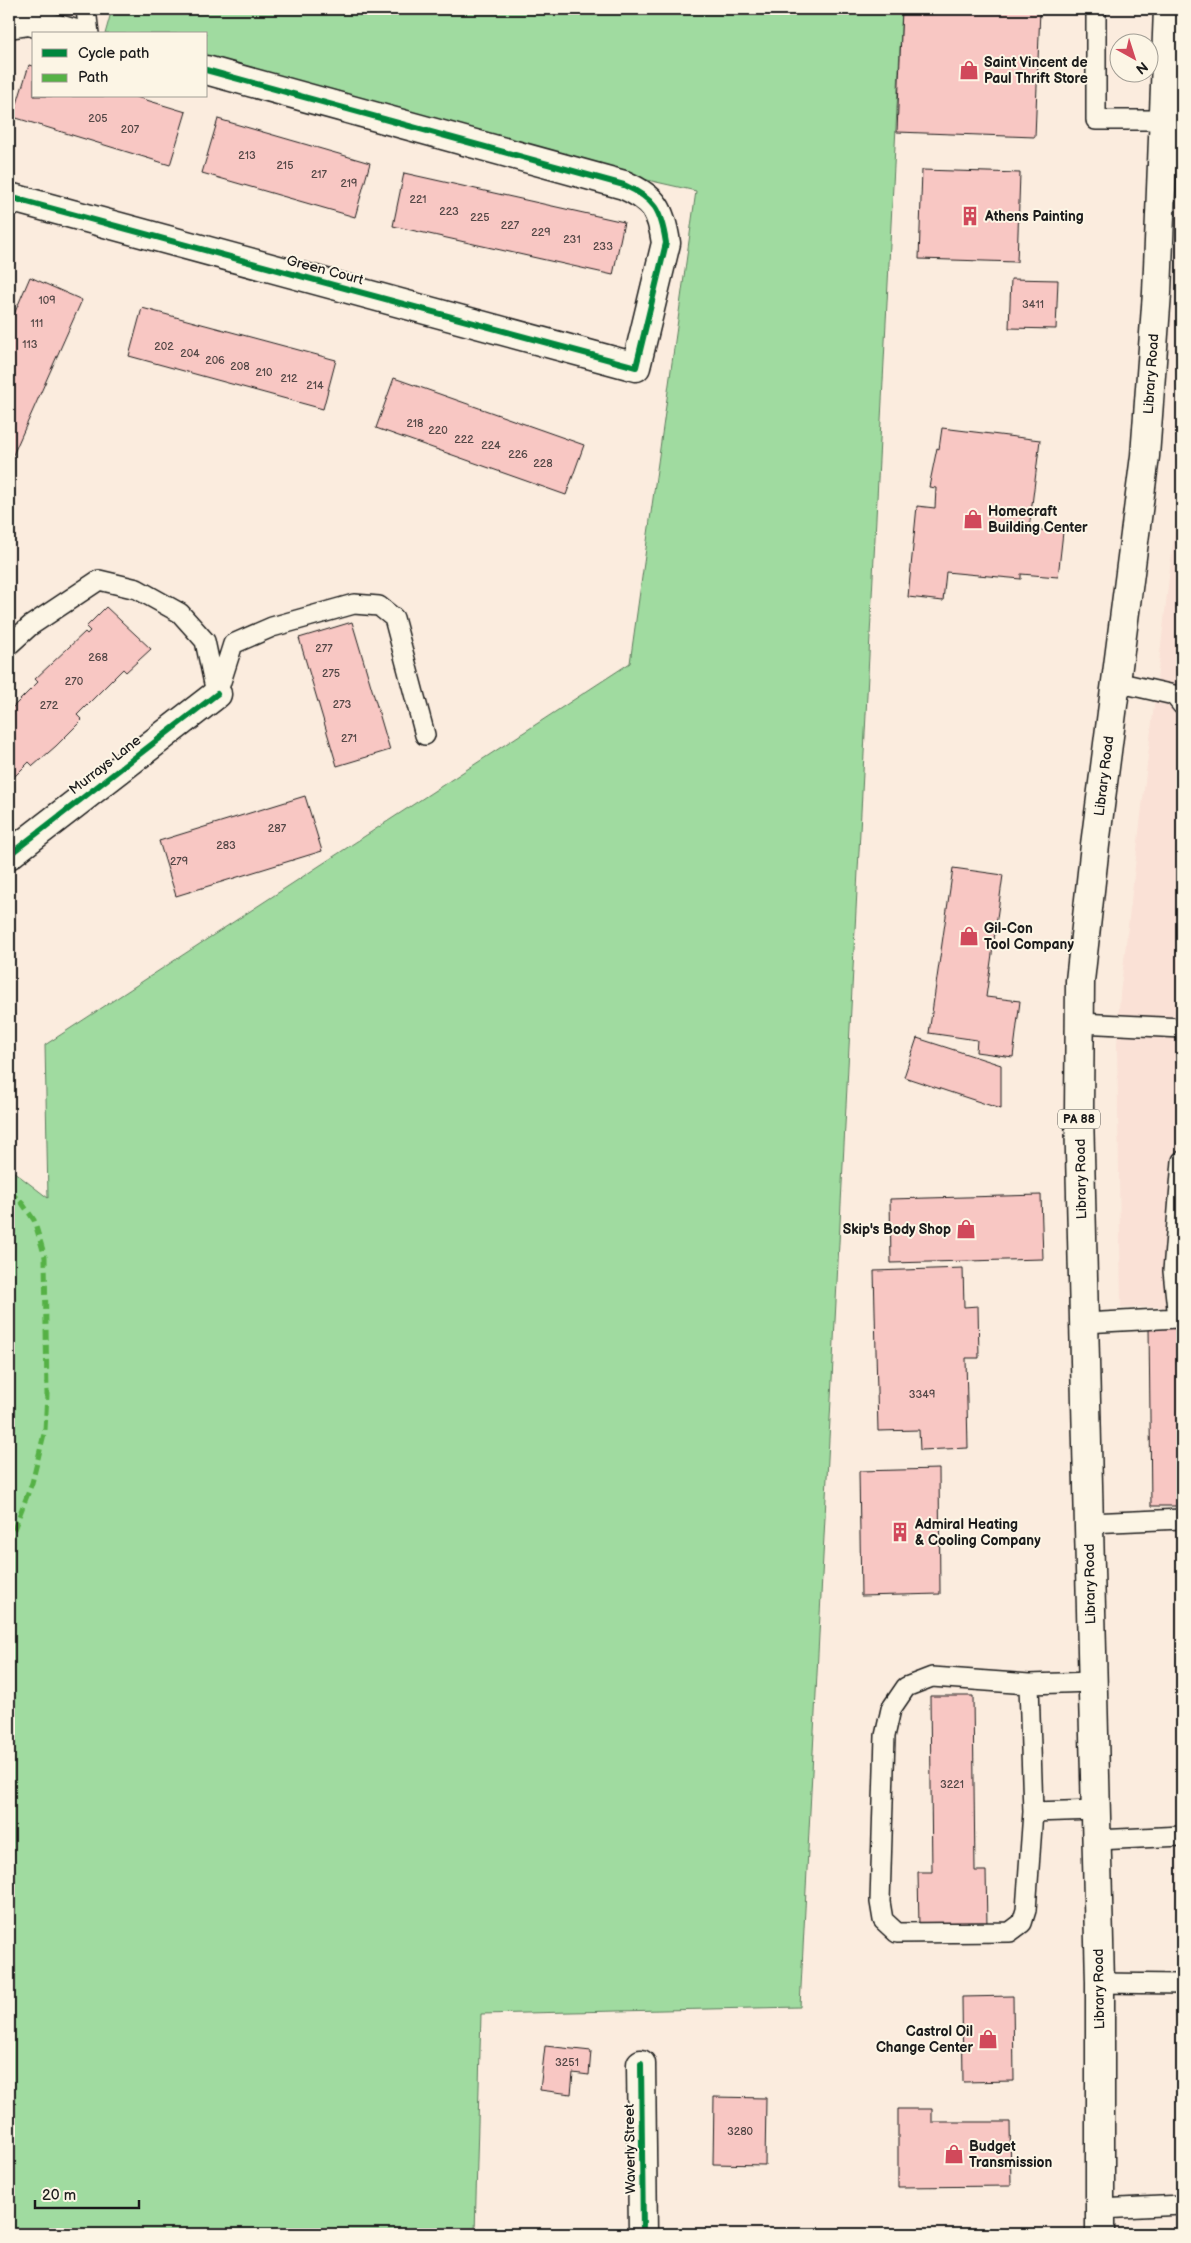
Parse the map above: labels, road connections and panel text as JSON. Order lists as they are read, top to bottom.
{
  "streets": {
    "main road": [
      "Green Court",
      "Library Road",
      "Murrays Lane",
      "PA 88",
      "Waverly Street"
    ]
  },
  "places": {
    "shop": [
      "Saint Vincent de Paul Thrift Store",
      "Homecraft Building Center",
      "Gil-Con Tool Company",
      "Skip's Body Shop",
      "Castrol Oil Change Center",
      "Budget Transmission"
    ],
    "building": ["Athens Painting", "Admiral Heating & Cooling Company"]
  },
  "house_numbers": [
    "205",
    "207",
    "213",
    "215",
    "217",
    "219",
    "221",
    "223",
    "225",
    "227",
    "229",
    "231",
    "233",
    "109",
    "3411",
    "111",
    "113",
    "202",
    "204",
    "206",
    "208",
    "210",
    "212",
    "214",
    "218",
    "220",
    "222",
    "224",
    "226",
    "228",
    "277",
    "268",
    "275",
    "270",
    "273",
    "272",
    "271",
    "287",
    "283",
    "279",
    "3349",
    "3221",
    "3251",
    "3280"
  ],
  "legend": ["Cycle path", "Path"],
  "scale_bar": "20 m",
  "north": "bottom right"
}
